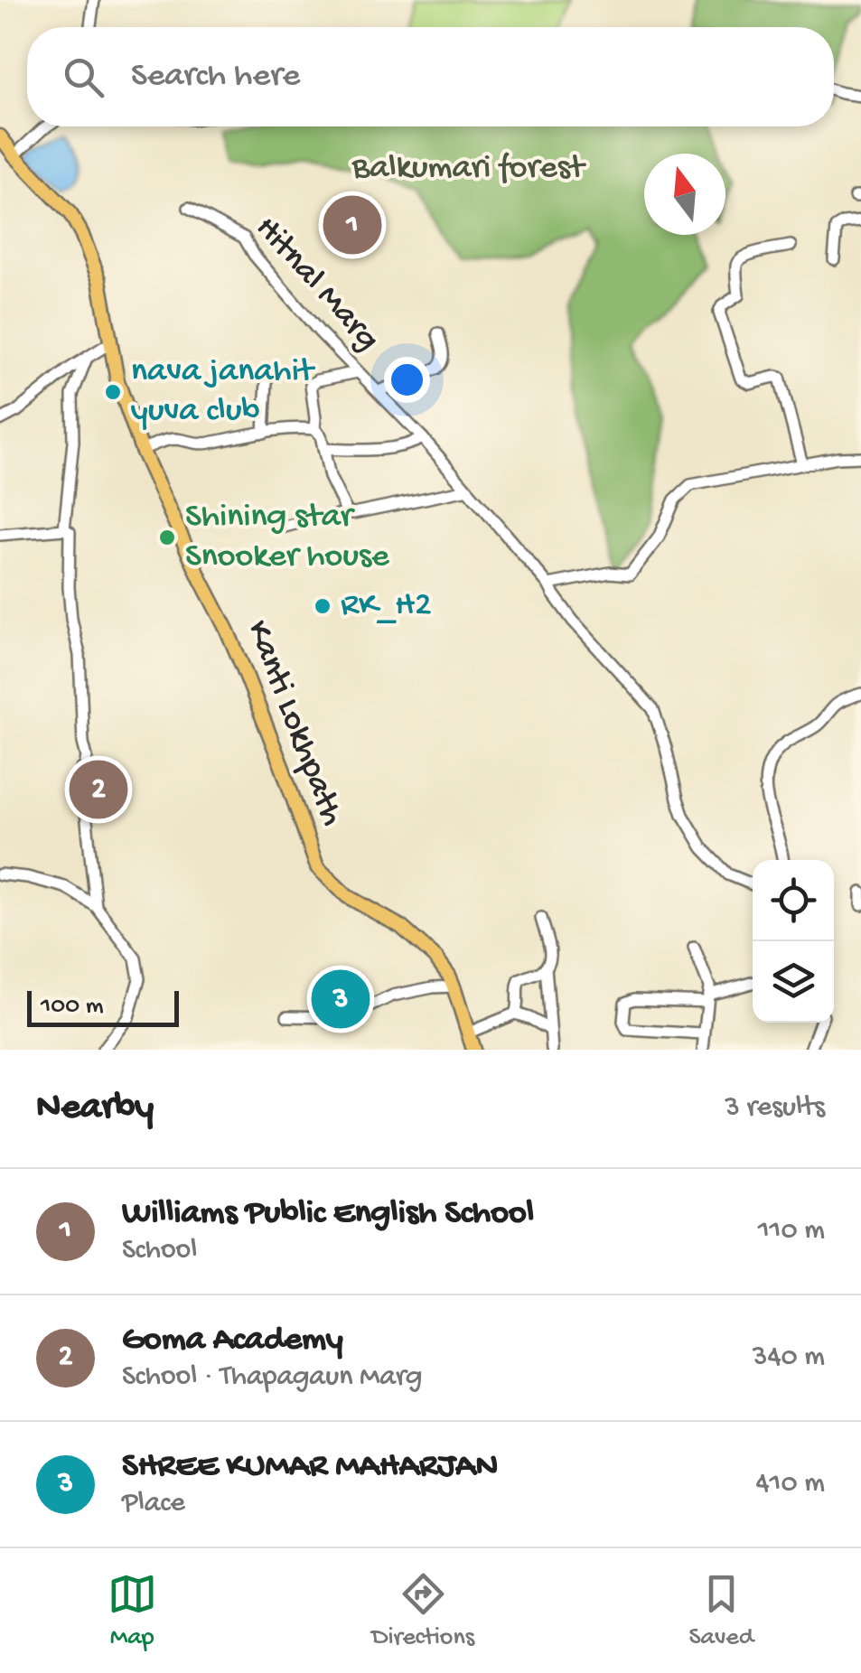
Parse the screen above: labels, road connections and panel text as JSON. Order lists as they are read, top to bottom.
{
  "streets": {
    "main road": ["Kanti Lokhpath"],
    "street": ["Hitnal Marg"]
  },
  "parks": ["Balkumari forest"],
  "places": ["nava janahit yuva club", "Shining star Snooker house", "RK_H2"],
  "scale_bar": "100 m",
  "north": "top",
  "page": {
    "search": "Search here",
    "pins": ["1", "2", "3"],
    "scale": "100 m",
    "heading": ["Nearby", "3 results"],
    "list": [
      {
        "mark": "1",
        "name": "Williams Public English School",
        "note": "School",
        "value": "110 m"
      },
      {
        "mark": "2",
        "name": "Goma Academy",
        "note": "School · Thapagaun Marg",
        "value": "340 m"
      },
      {
        "mark": "3",
        "name": "SHREE KUMAR MAHARJAN",
        "note": "Place",
        "value": "410 m"
      }
    ],
    "nav": ["Map", "Directions", "Saved"]
  }
}
